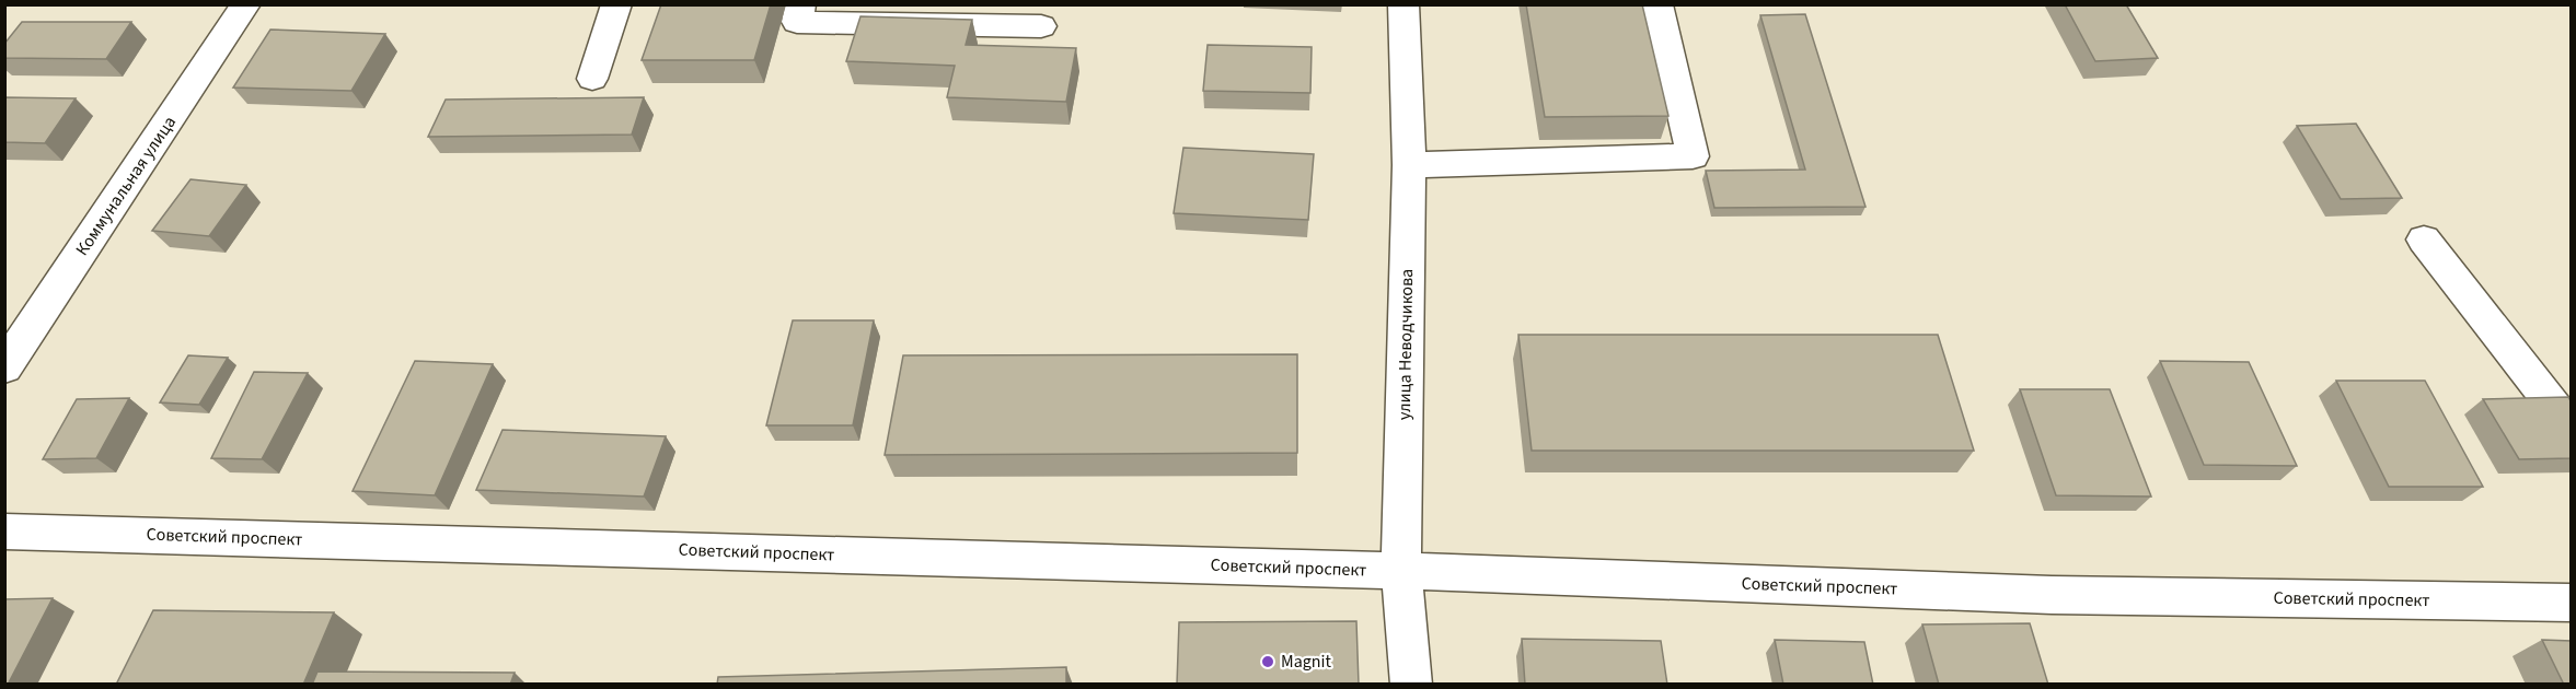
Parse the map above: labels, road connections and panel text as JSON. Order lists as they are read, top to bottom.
{
  "streets": {
    "street": ["Коммунальная улица", "улица Неводчикова", "Советский проспект"]
  },
  "crossings": [
    ["улица Неводчикова", "Советский проспект"]
  ],
  "places": ["Magnit"]
}
